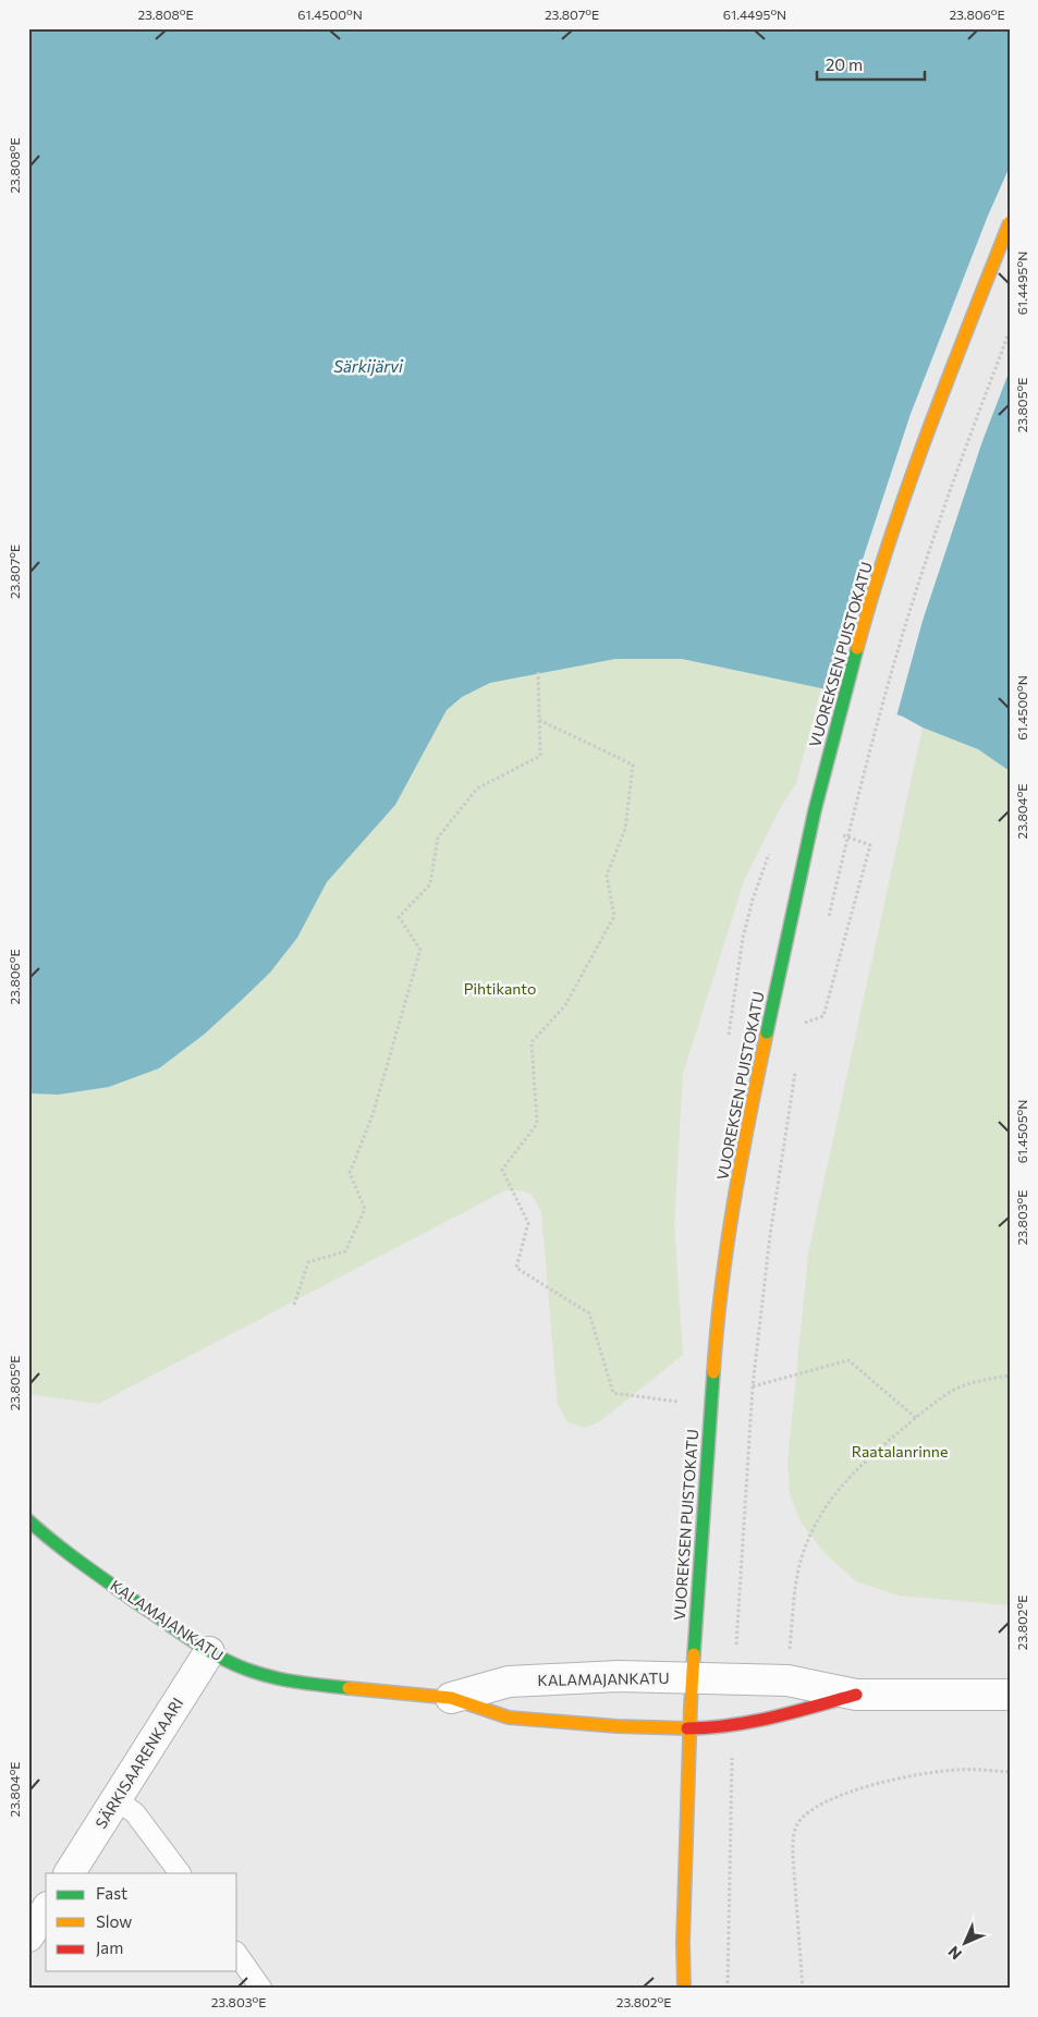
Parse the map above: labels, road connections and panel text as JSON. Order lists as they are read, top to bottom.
{
  "streets": {
    "main road": ["VUOREKSEN PUISTOKATU", "KALAMAJANKATU"],
    "street": ["SÄRKISAARENKAARI"]
  },
  "crossings": [
    ["VUOREKSEN PUISTOKATU", "KALAMAJANKATU"],
    ["KALAMAJANKATU", "SÄRKISAARENKAARI"]
  ],
  "water": ["Särkijärvi"],
  "parks": ["Pihtikanto", "Raatalanrinne"],
  "legend": ["Fast", "Slow", "Jam"],
  "scale_bar": "20 m",
  "north": "bottom left",
  "coordinates": [
    "23.808°E",
    "61.4500°N",
    "23.807°E",
    "61.4495°N",
    "23.806°E",
    "23.805°E",
    "23.804°E",
    "61.4505°N",
    "23.803°E",
    "23.802°E"
  ]
}
